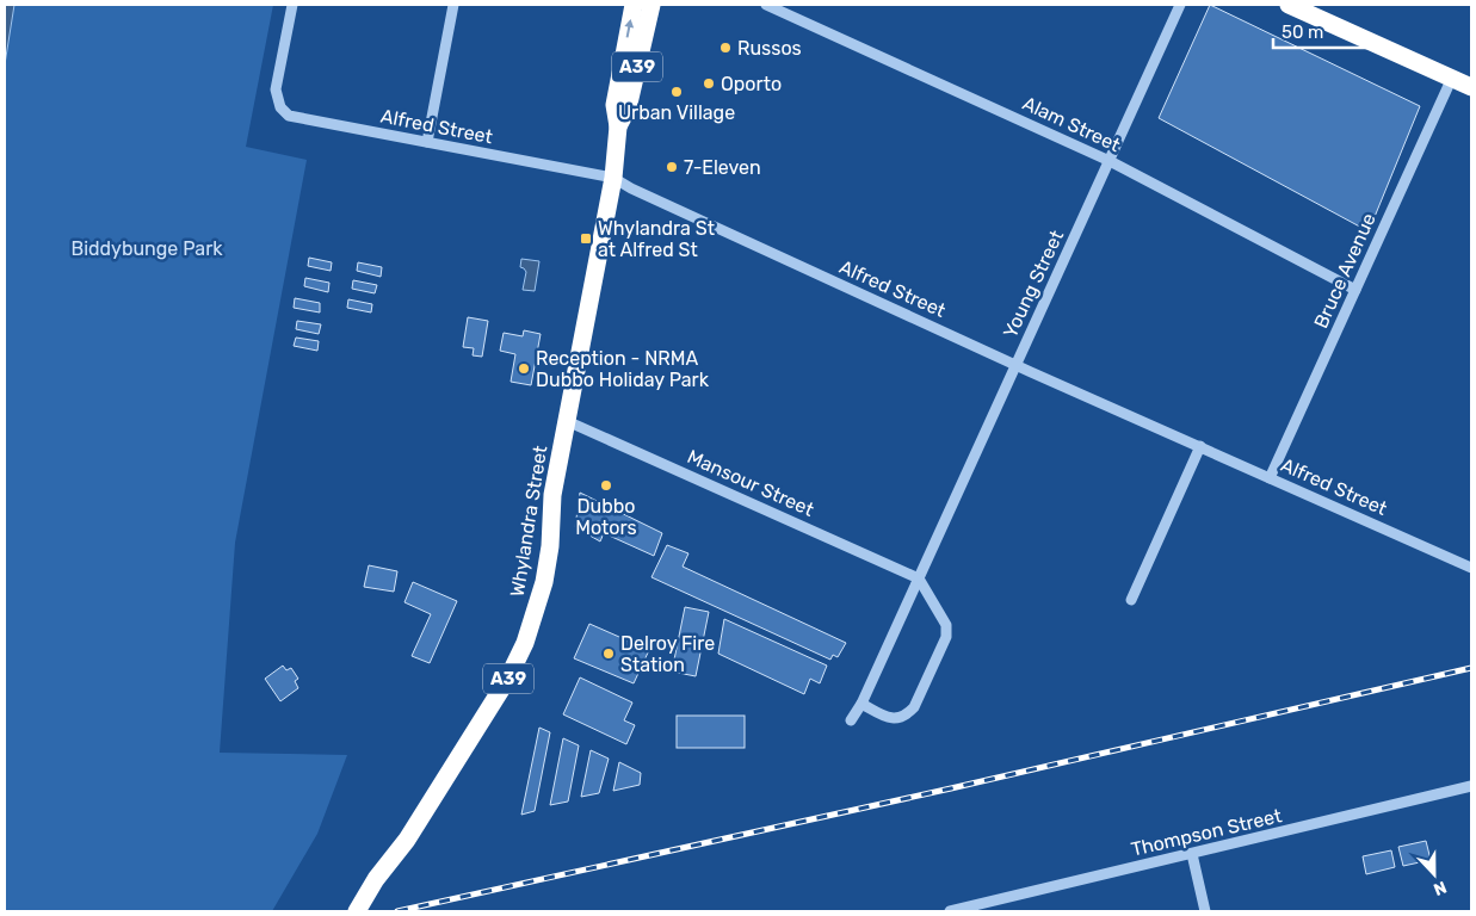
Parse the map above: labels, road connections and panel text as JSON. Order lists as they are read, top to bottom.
{
  "streets": {
    "highway": ["A39", "Whylandra Street"],
    "street": [
      "Alam Street",
      "Alfred Street",
      "Bruce Avenue",
      "Young Street",
      "Mansour Street",
      "Thompson Street"
    ]
  },
  "crossings": [
    ["Alam Street", "Bruce Avenue"],
    ["Alam Street", "Young Street"],
    ["Alfred Street", "Bruce Avenue"],
    ["Alfred Street", "Young Street"],
    ["Alfred Street", "Whylandra Street"],
    ["Young Street", "Mansour Street"],
    ["Mansour Street", "Whylandra Street"]
  ],
  "parks": ["Biddybunge Park"],
  "places": {
    "other": [
      "Russos",
      "Oporto",
      "Urban Village",
      "7-Eleven",
      "Reception - NRMA Dubbo Holiday Park",
      "Dubbo Motors",
      "Delroy Fire Station"
    ],
    "transit": ["Whylandra St at Alfred St"]
  },
  "scale_bar": "50 m",
  "north": "bottom"
}
